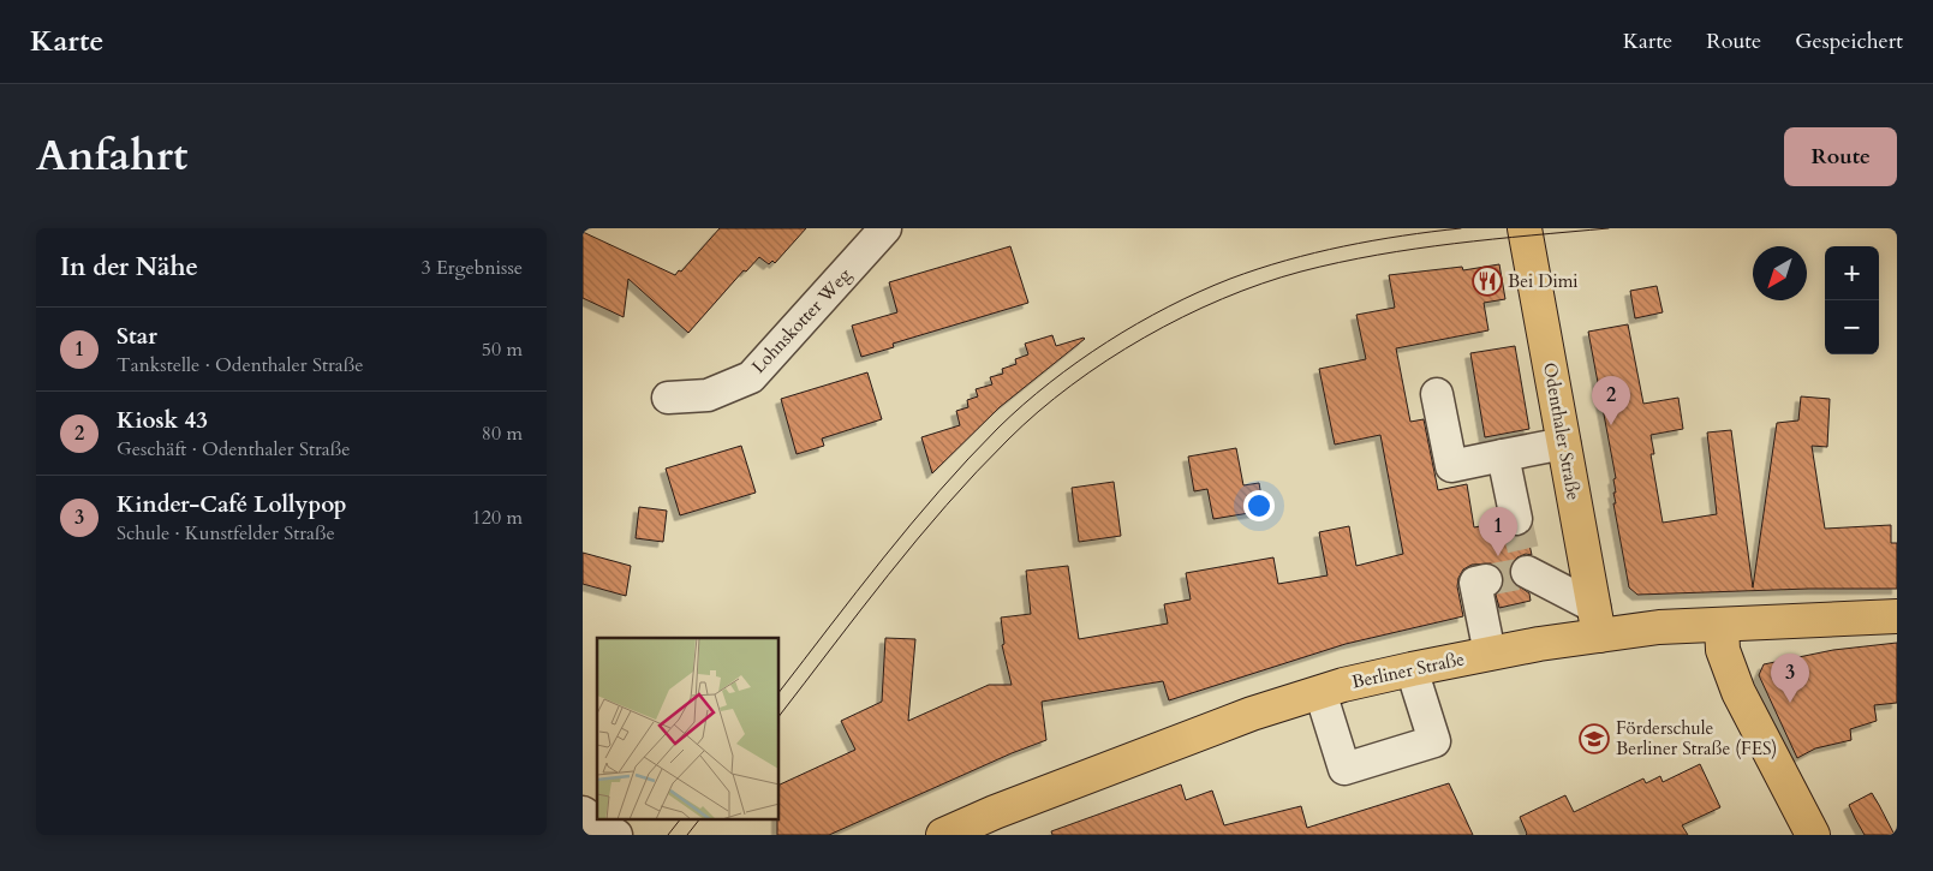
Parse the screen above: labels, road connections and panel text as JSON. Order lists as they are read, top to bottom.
{
  "streets": {
    "main road": ["Odenthaler Straße", "Berliner Straße"],
    "street": ["Lohnskotter Weg"]
  },
  "crossings": [
    ["Odenthaler Straße", "Berliner Straße"]
  ],
  "places": {
    "restaurant": ["Bei Dimi"],
    "school or university": ["Förderschule Berliner Straße (FES)"]
  },
  "north": "bottom left",
  "page": {
    "header": "Karte",
    "nav": ["Karte", "Route", "Gespeichert"],
    "title": "Anfahrt",
    "buttons": "Route",
    "heading": ["In der Nähe", "3 Ergebnisse"],
    "map_buttons": ["+", "−"],
    "list": [
      {
        "mark": "1",
        "name": "Star",
        "note": "Tankstelle · Odenthaler Straße",
        "value": "50 m"
      },
      {
        "mark": "2",
        "name": "Kiosk 43",
        "note": "Geschäft · Odenthaler Straße",
        "value": "80 m"
      },
      {
        "mark": "3",
        "name": "Kinder-Café Lollypop",
        "note": "Schule · Kunstfelder Straße",
        "value": "120 m"
      }
    ],
    "pins": ["2", "1", "3"]
  }
}
